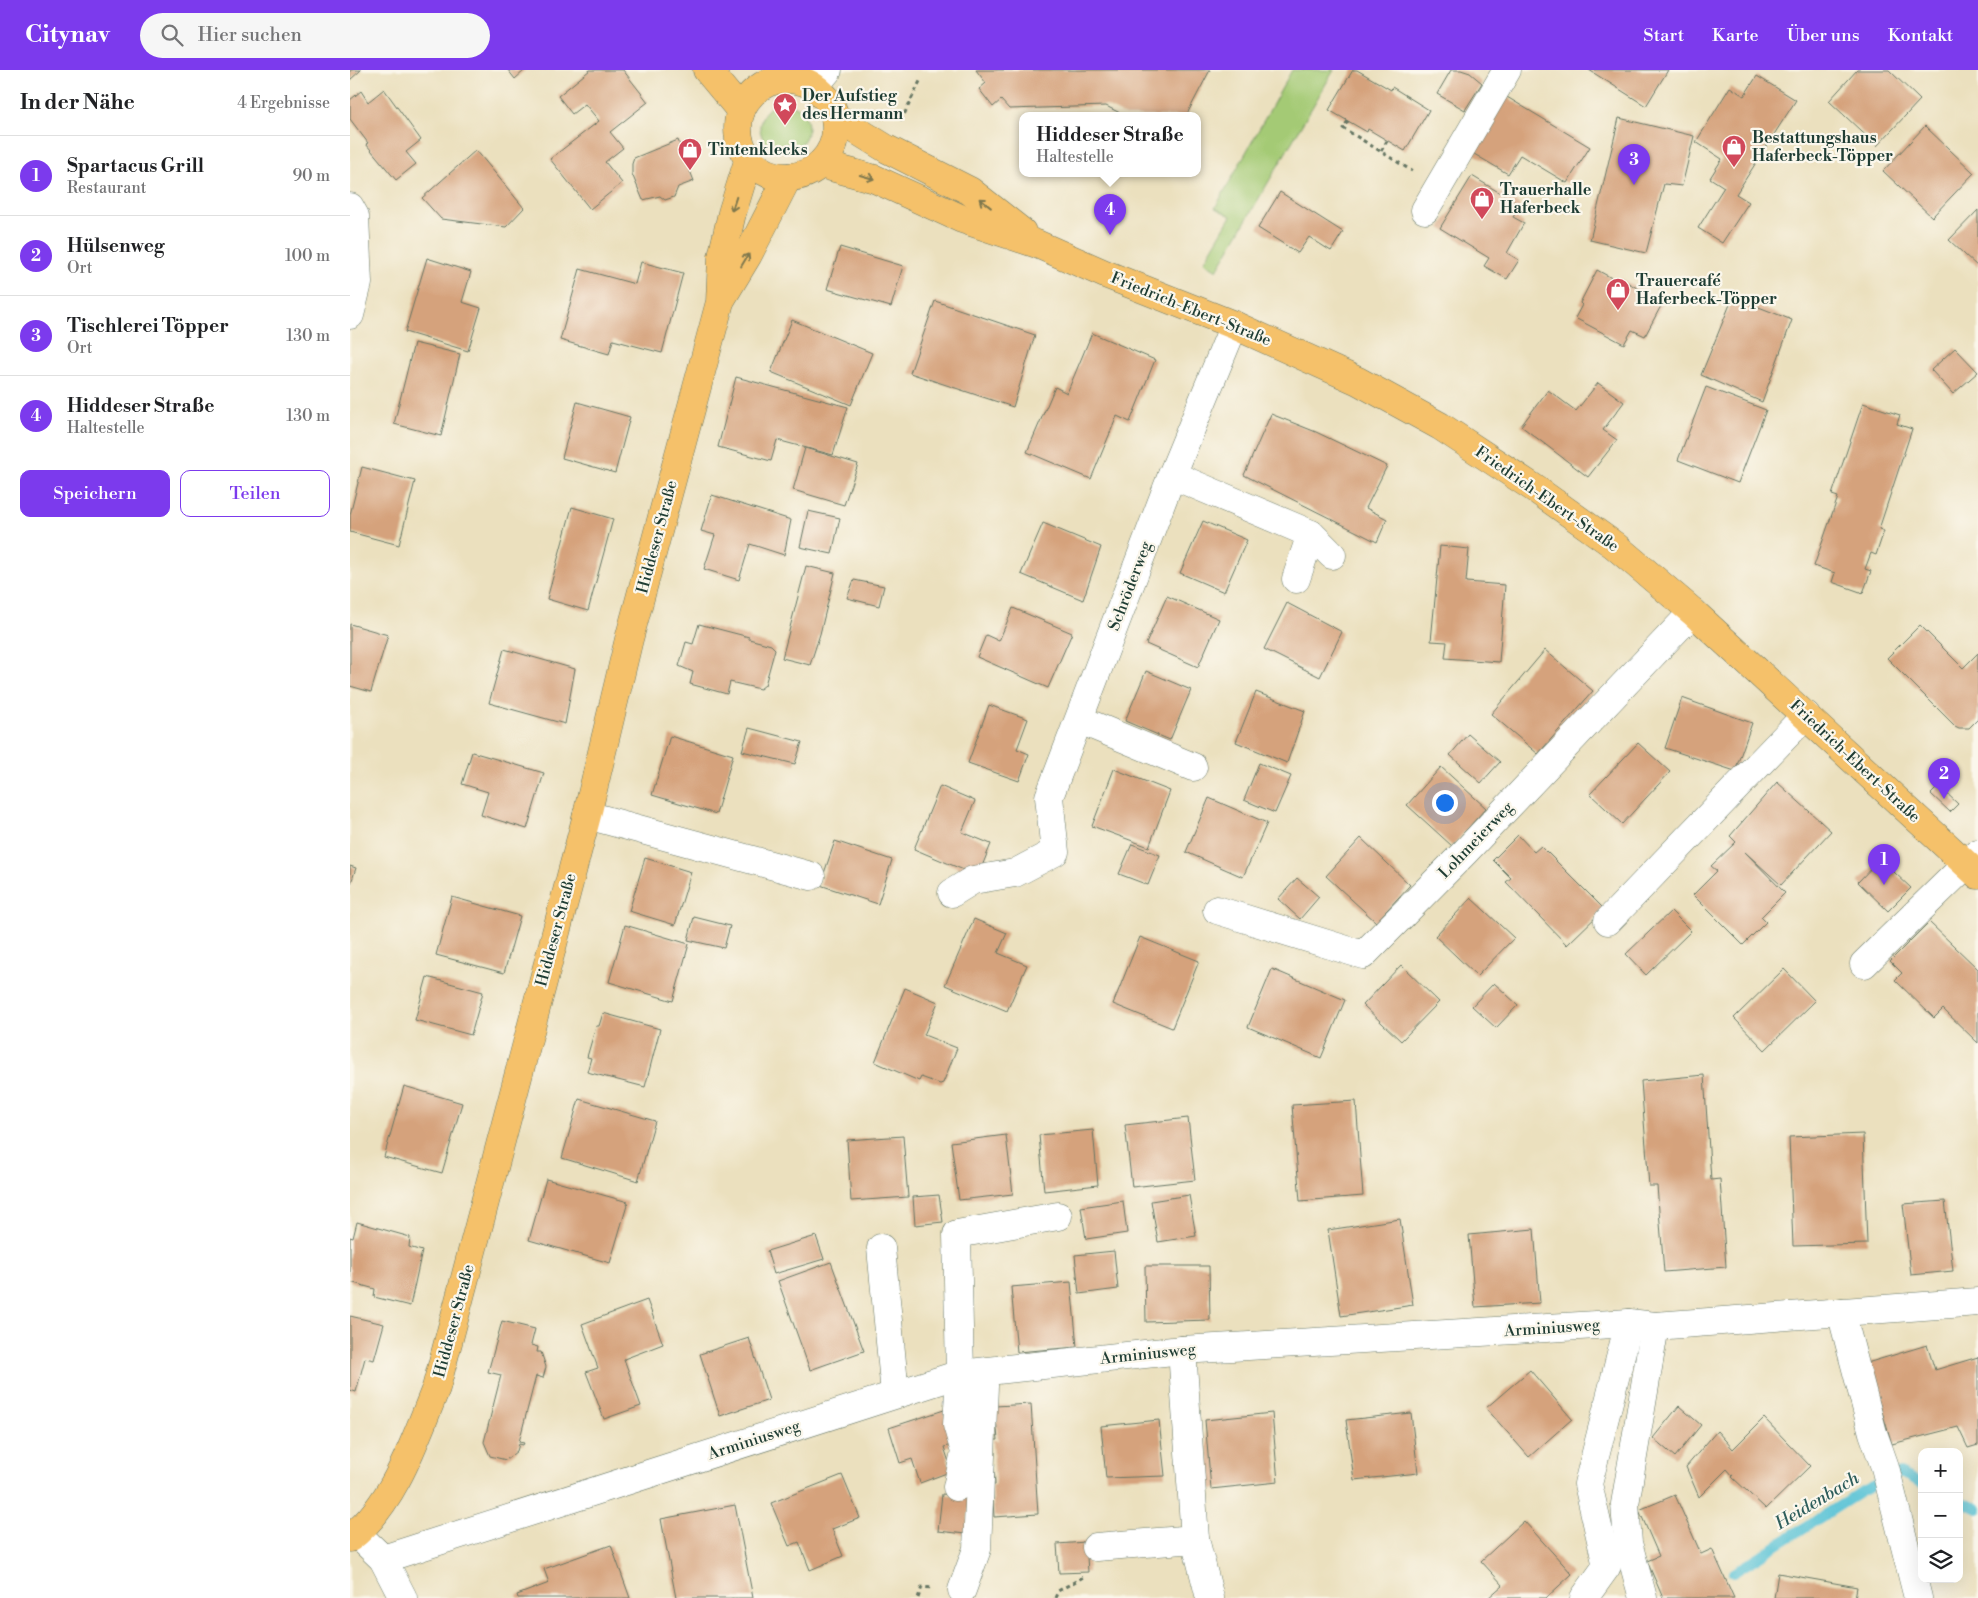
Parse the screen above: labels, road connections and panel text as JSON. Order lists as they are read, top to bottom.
{
  "streets": {
    "main road": ["Friedrich-Ebert-Straße", "Hiddeser Straße"],
    "street": ["Schröderweg", "Lohmeierweg", "Arminiusweg"]
  },
  "crossings": [
    ["Friedrich-Ebert-Straße", "Hiddeser Straße"],
    ["Friedrich-Ebert-Straße", "Schröderweg"],
    ["Friedrich-Ebert-Straße", "Lohmeierweg"]
  ],
  "water": ["Heidenbach"],
  "places": {
    "place": ["Der Aufstieg des Hermann"],
    "shop": [
      "Bestattungshaus Haferbeck-Töpper",
      "Tintenklecks",
      "Trauerhalle Haferbeck",
      "Trauercafé Haferbeck-Töpper"
    ]
  },
  "page": {
    "header": "Citynav",
    "search": "Hier suchen",
    "nav": [
      "Start",
      "Karte",
      "Über uns",
      "Kontakt"
    ],
    "heading": ["In der Nähe", "4 Ergebnisse"],
    "popup": ["Hiddeser Straße", "Haltestelle"],
    "list": [
      {
        "mark": "1",
        "name": "Spartacus Grill",
        "note": "Restaurant",
        "value": "90 m"
      },
      {
        "mark": "2",
        "name": "Hülsenweg",
        "note": "Ort",
        "value": "100 m"
      },
      {
        "mark": "3",
        "name": "Tischlerei Töpper",
        "note": "Ort",
        "value": "130 m"
      },
      {
        "mark": "4",
        "name": "Hiddeser Straße",
        "note": "Haltestelle",
        "value": "130 m"
      }
    ],
    "pins": [
      "3",
      "4",
      "2",
      "1"
    ],
    "buttons": ["Speichern", "Teilen"],
    "map_buttons": ["+", "−"]
  }
}
